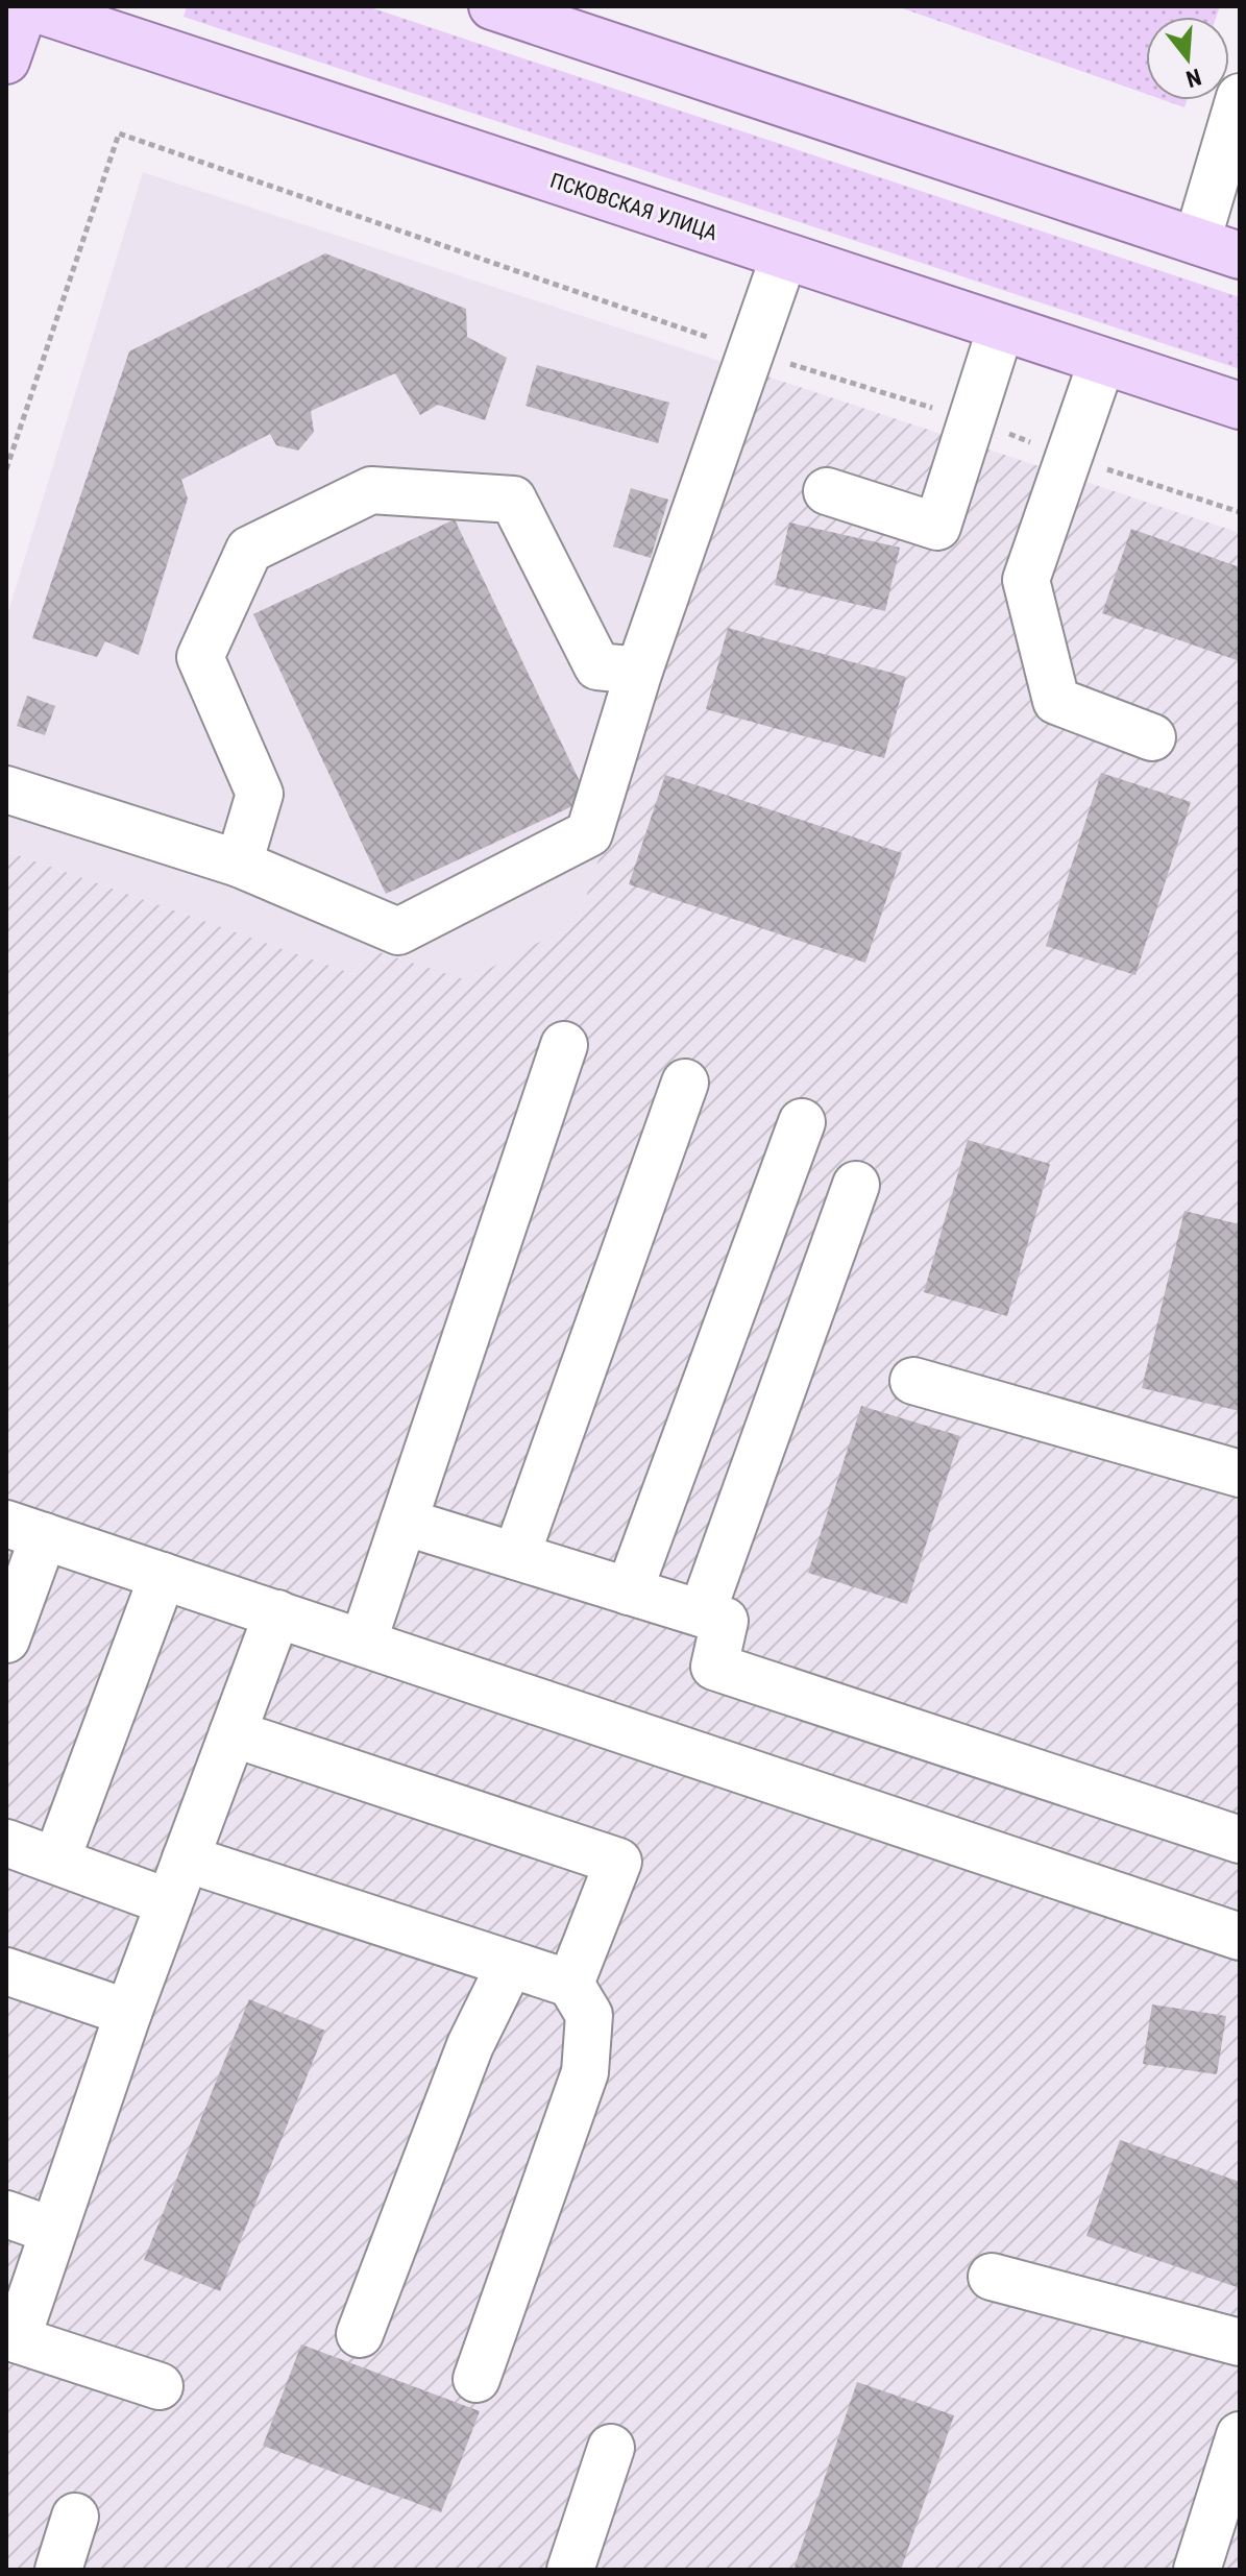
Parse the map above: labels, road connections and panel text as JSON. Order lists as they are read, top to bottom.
{
  "streets": {
    "main road": ["ПСКОВСКАЯ УЛИЦА"]
  },
  "north": "bottom"
}
